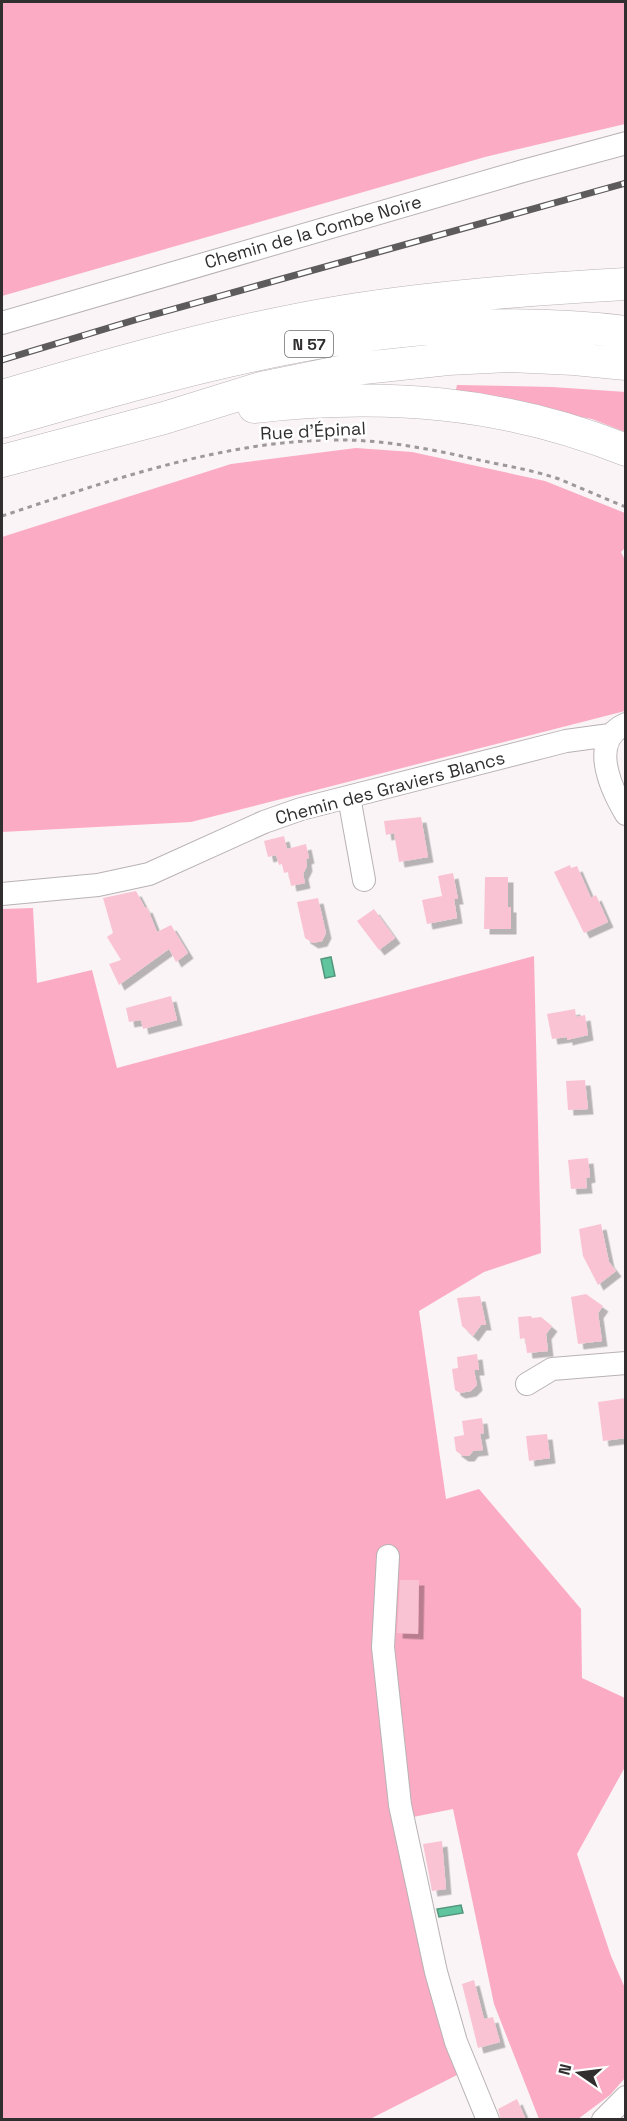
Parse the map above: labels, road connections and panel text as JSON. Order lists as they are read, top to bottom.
{
  "streets": {
    "highway": ["N 57"],
    "street": ["Chemin de la Combe Noire", "Chemin des Graviers Blancs"],
    "path": ["Rue d'Épinal"]
  },
  "north": "left"
}
